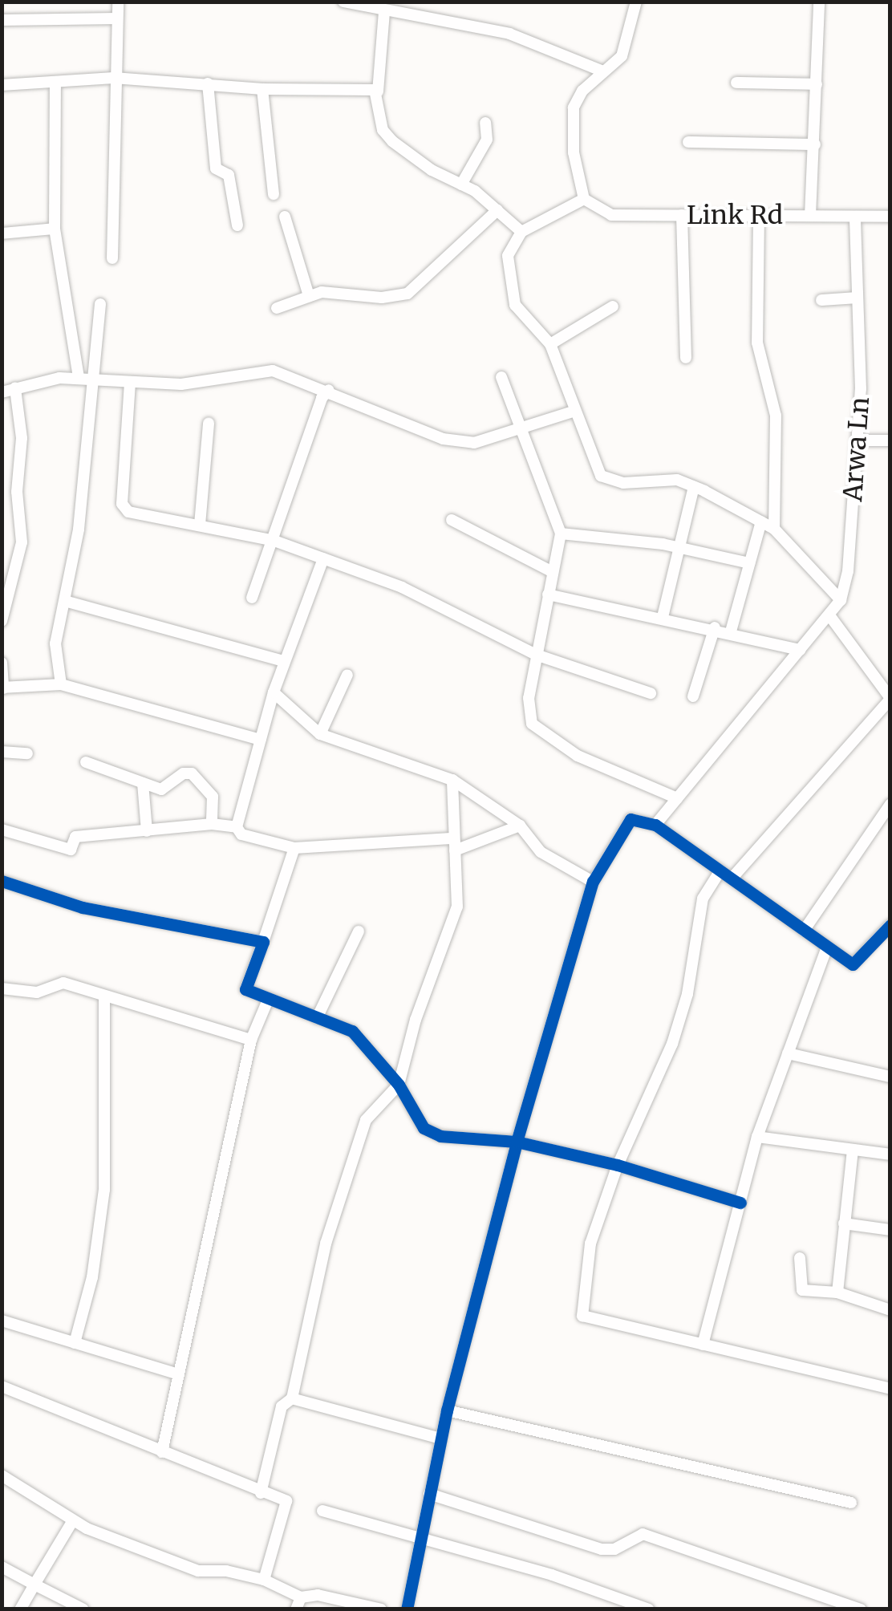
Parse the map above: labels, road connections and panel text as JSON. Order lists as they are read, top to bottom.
{
  "streets": {
    "street": ["Link Rd", "Arwa Ln"]
  },
  "crossings": [
    ["Link Rd", "Arwa Ln"]
  ]
}
